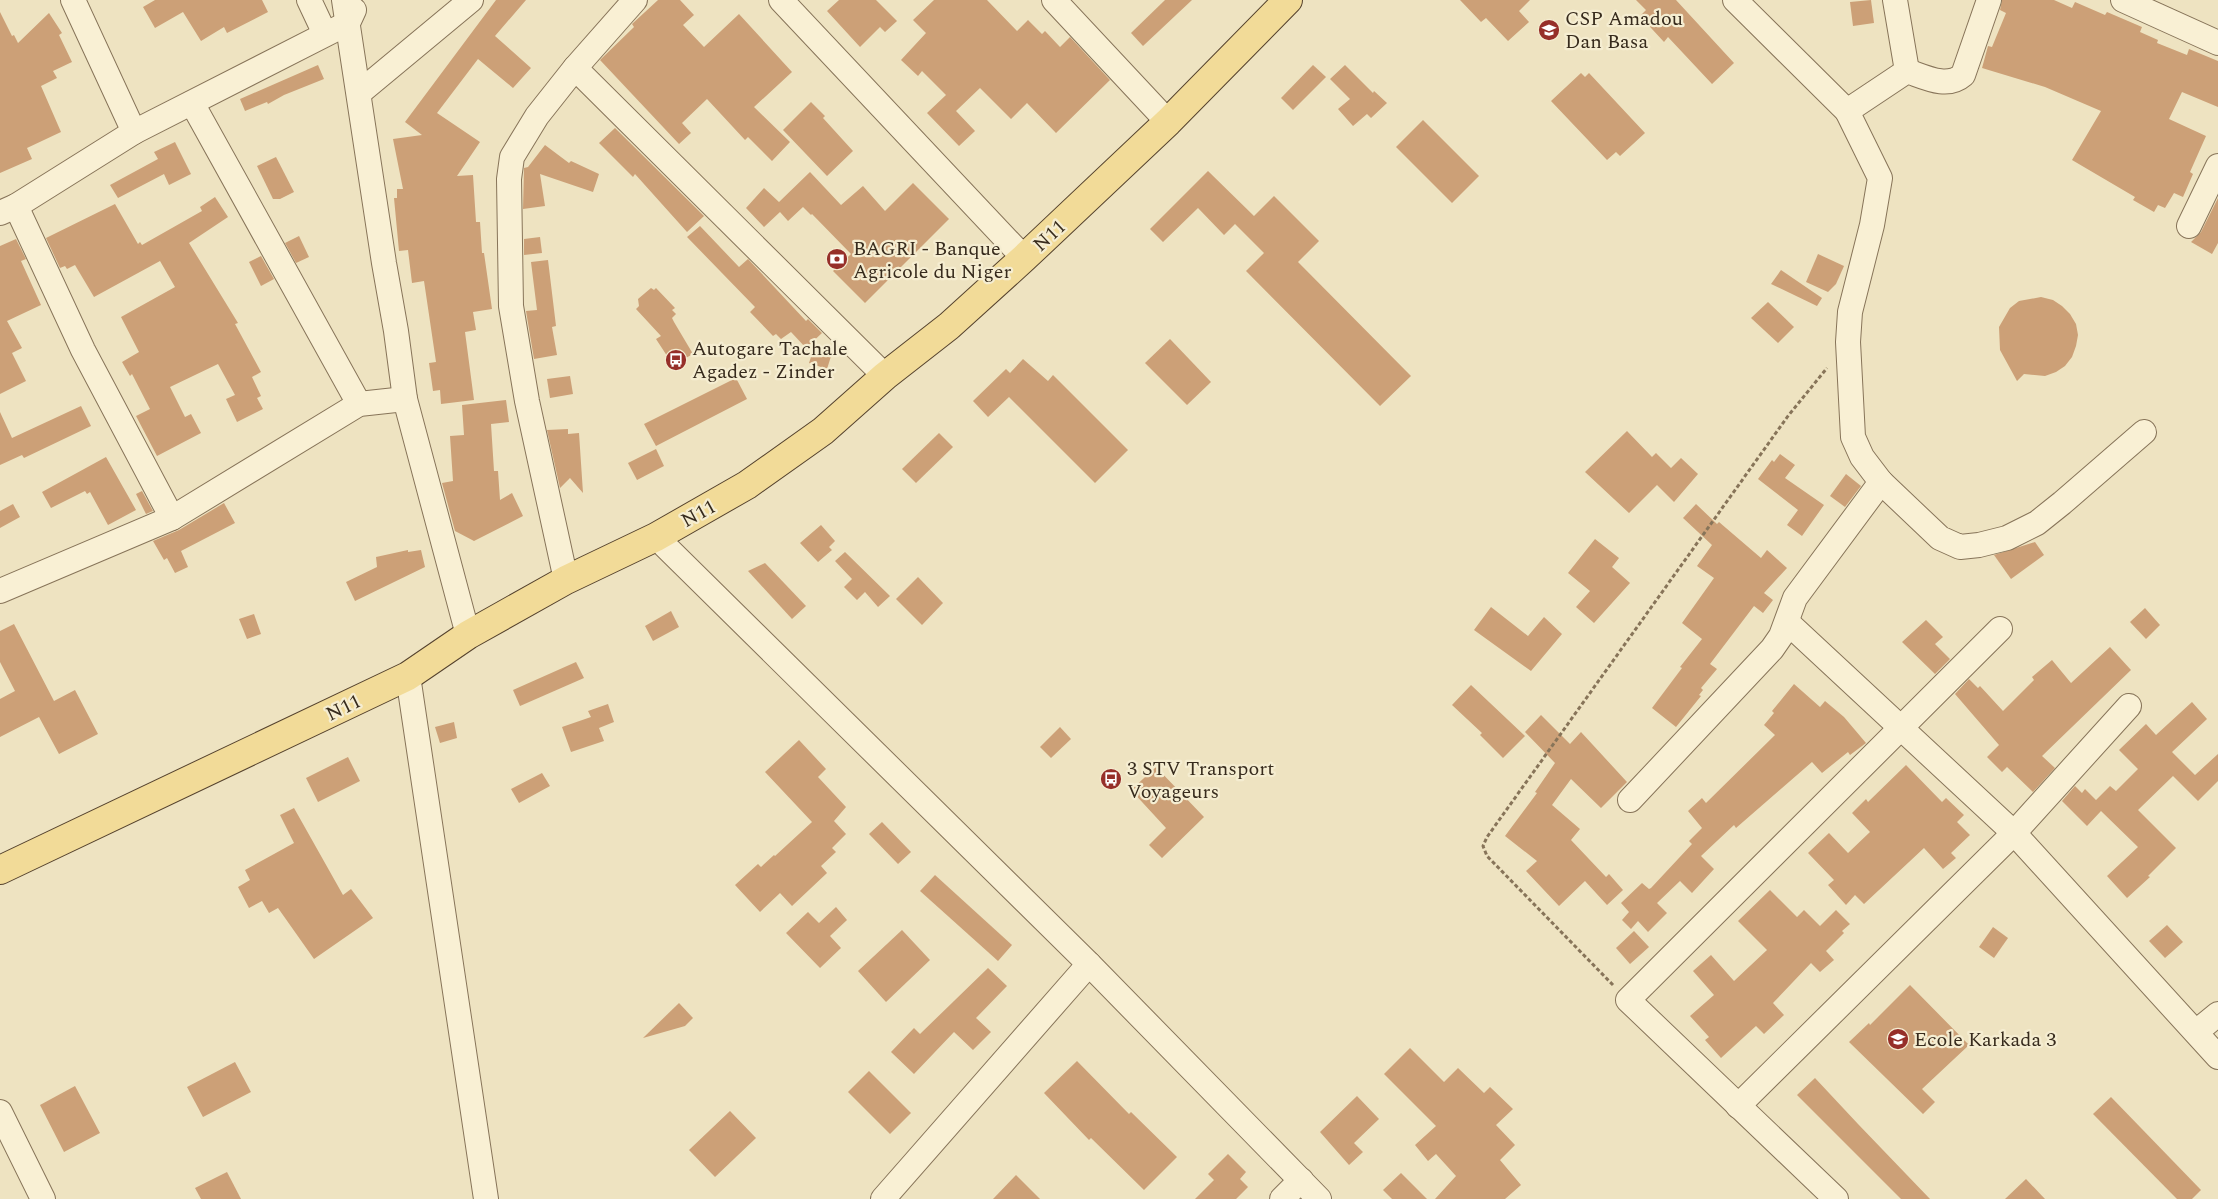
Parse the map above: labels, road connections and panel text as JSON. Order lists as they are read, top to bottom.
{
  "streets": {
    "main road": ["N11"]
  },
  "places": {
    "school or university": ["CSP Amadou Dan Basa", "Ecole Karkada 3"],
    "bank": ["BAGRI - Banque Agricole du Niger"],
    "bus stop": ["Autogare Tachale Agadez - Zinder", "3 STV Transport Voyageurs"]
  }
}
